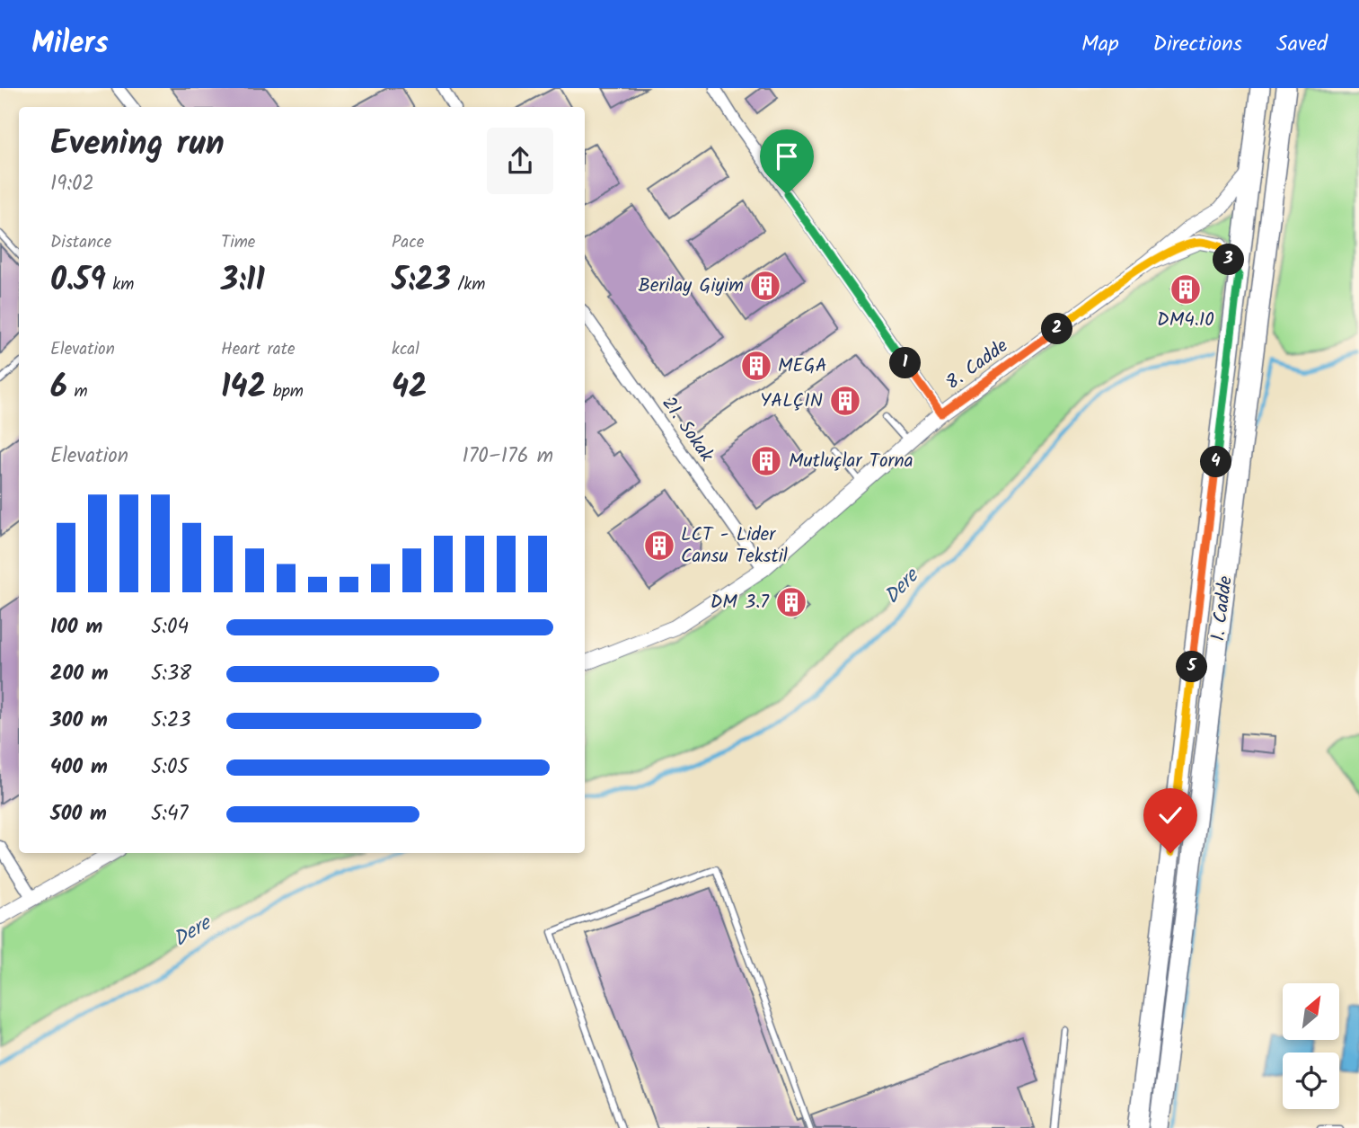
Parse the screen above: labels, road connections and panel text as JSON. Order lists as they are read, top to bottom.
{
  "streets": {
    "main road": ["1. Cadde"],
    "street": ["8. Cadde", "21. Sokak"]
  },
  "crossings": [
    ["8. Cadde", "21. Sokak"],
    ["8. Cadde", "1. Cadde"]
  ],
  "water": ["Dere"],
  "places": {
    "building": [
      "Berilay Giyim",
      "DM4.10",
      "MEGA",
      "YALÇIN",
      "Mutluçlar Torna",
      "LCT - Lider Cansu Tekstil",
      "DM 3.7"
    ]
  },
  "north": "top right",
  "page": {
    "header": "Milers",
    "nav": ["Map", "Directions", "Saved"],
    "heading": ["Evening run", "19:02"],
    "stats": [
      ["Distance", "0.59 km"],
      ["Time", "3:11"],
      ["Pace", "5:23 /km"],
      ["Elevation", "6 m"],
      ["Heart rate", "142 bpm"],
      ["kcal", "42"]
    ],
    "pins": [
      "3",
      "2",
      "1",
      "4",
      "5"
    ],
    "chart": ["Elevation", "170–176 m"],
    "list": [
      {
        "name": "100 m",
        "note": "5:04"
      },
      {
        "name": "200 m",
        "note": "5:38"
      },
      {
        "name": "300 m",
        "note": "5:23"
      },
      {
        "name": "400 m",
        "note": "5:05"
      },
      {
        "name": "500 m",
        "note": "5:47"
      }
    ]
  }
}
